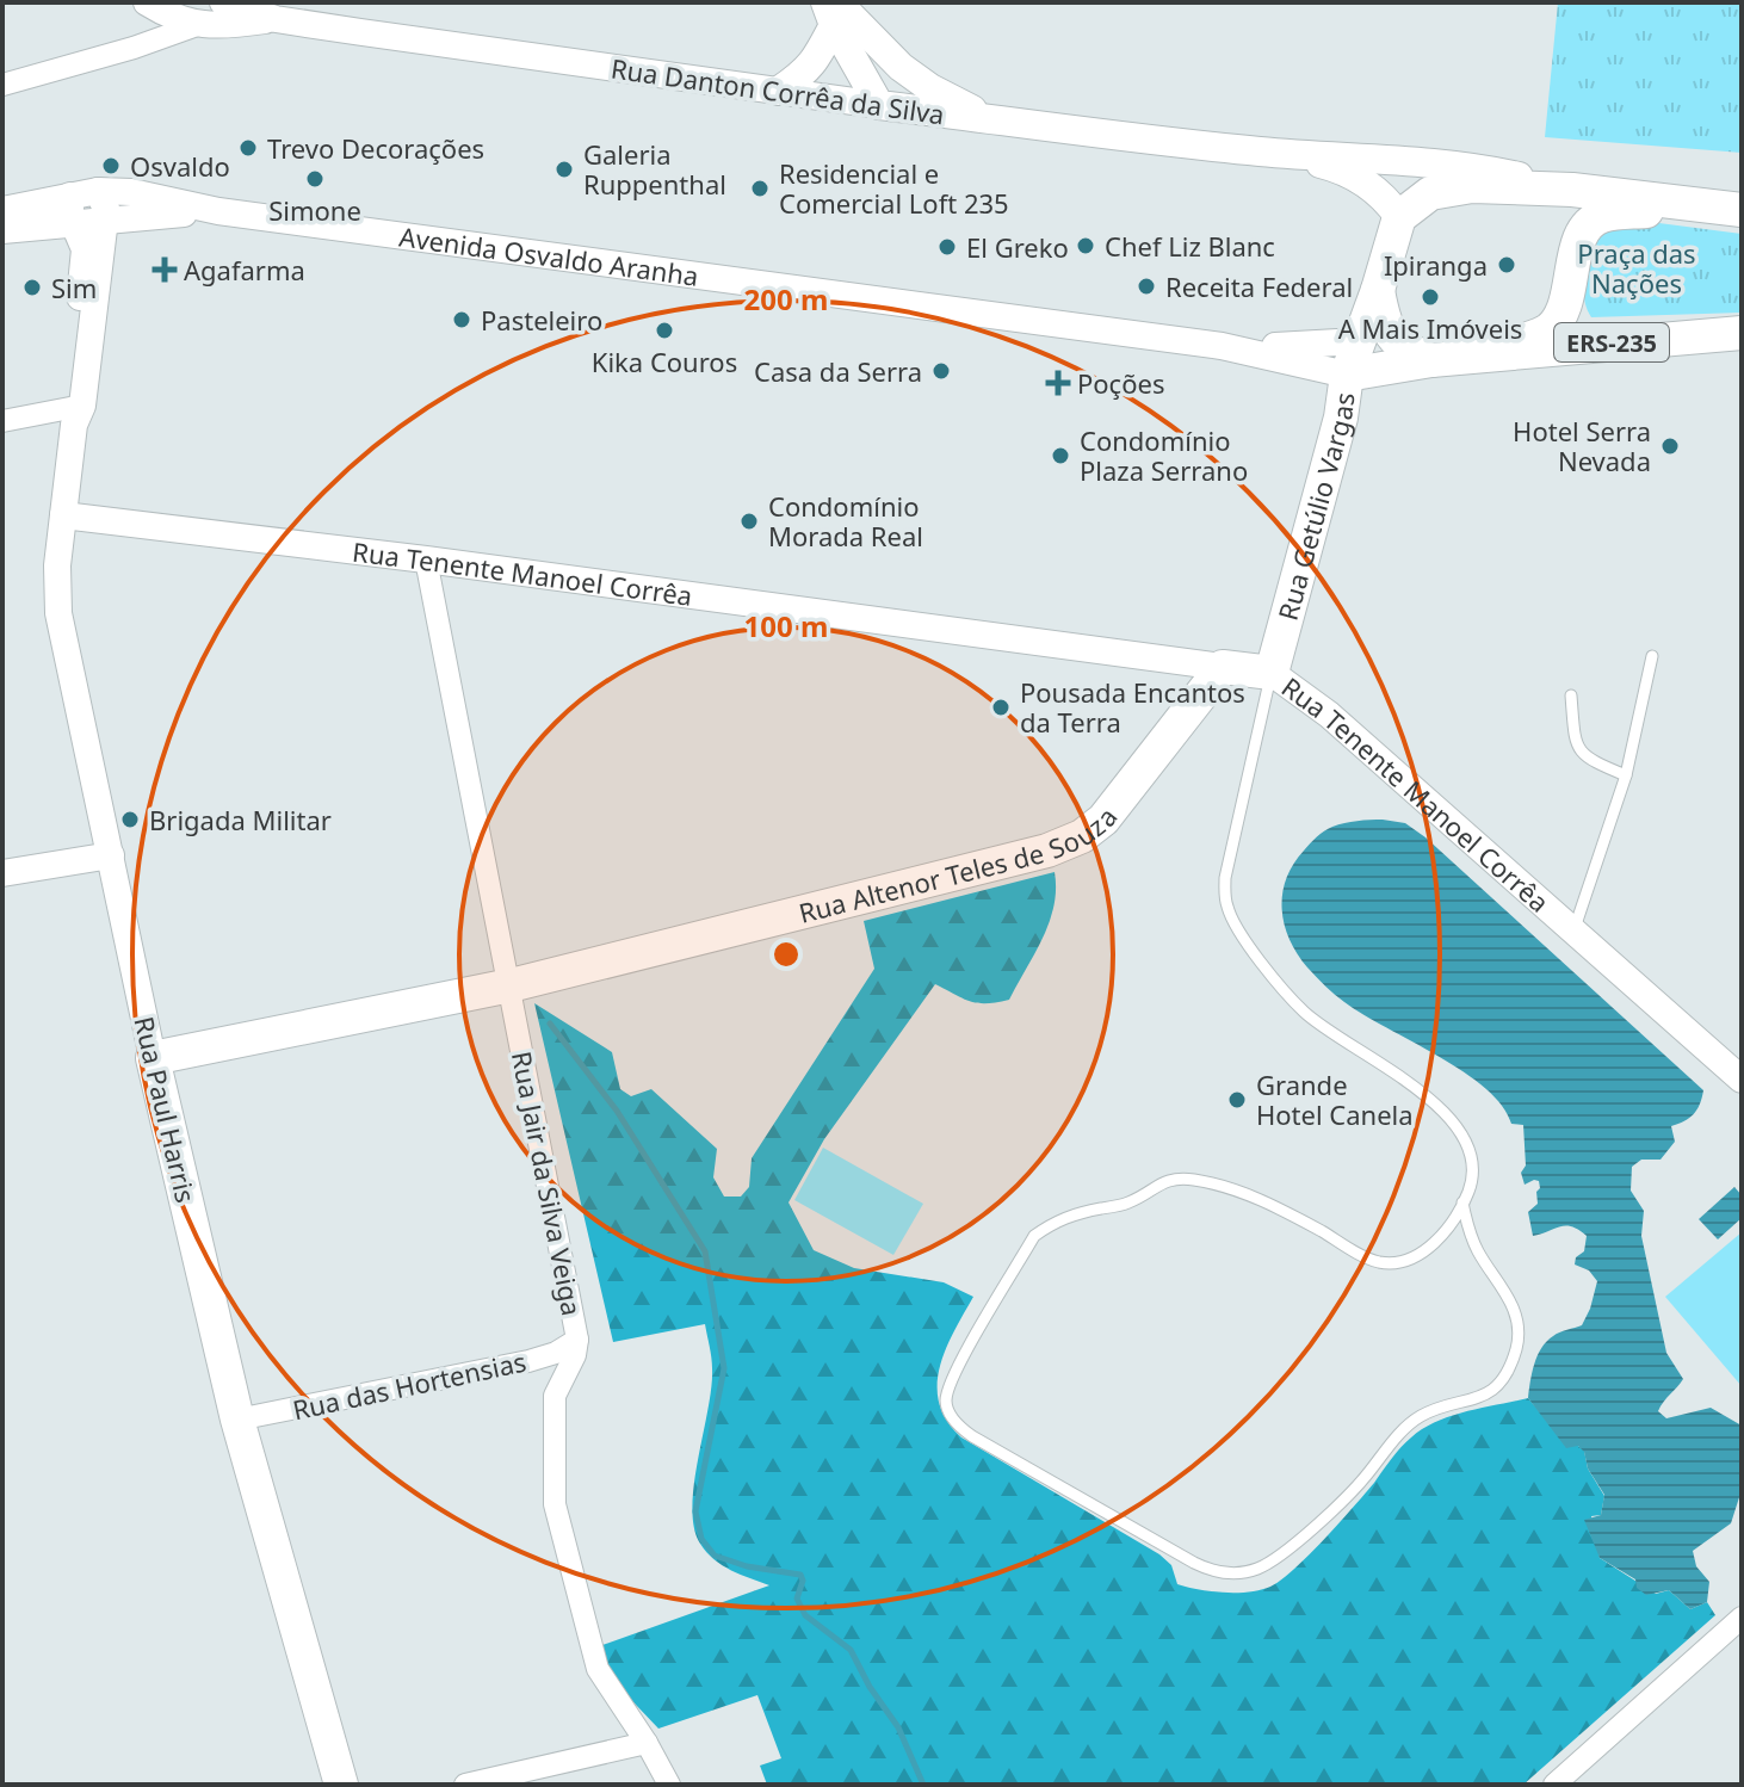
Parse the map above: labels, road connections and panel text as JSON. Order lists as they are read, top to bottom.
{
  "streets": {
    "main road": [
      "Rua Danton Corrêa da Silva",
      "Avenida Osvaldo Aranha",
      "ERS-235",
      "Rua Getúlio Vargas",
      "Rua Tenente Manoel Corrêa",
      "Rua Altenor Teles de Souza",
      "Rua Paul Harris"
    ],
    "street": ["Rua Jair da Silva Veiga", "Rua das Hortensias"]
  },
  "crossings": [
    ["Rua Danton Corrêa da Silva", "Avenida Osvaldo Aranha"],
    ["Avenida Osvaldo Aranha", "Rua Getúlio Vargas"],
    ["Avenida Osvaldo Aranha", "Rua Paul Harris"],
    ["Rua Getúlio Vargas", "Rua Tenente Manoel Corrêa"],
    ["Rua Tenente Manoel Corrêa", "Rua Altenor Teles de Souza"],
    ["Rua Tenente Manoel Corrêa", "Rua Paul Harris"],
    ["Rua Tenente Manoel Corrêa", "Rua Jair da Silva Veiga"],
    ["Rua Altenor Teles de Souza", "Rua Paul Harris"],
    ["Rua Altenor Teles de Souza", "Rua Jair da Silva Veiga"],
    ["Rua Paul Harris", "Rua das Hortensias"],
    ["Rua Jair da Silva Veiga", "Rua das Hortensias"]
  ],
  "parks": ["Praça das Nações"],
  "places": {
    "other": [
      "Trevo Decorações",
      "Osvaldo",
      "Galeria Ruppenthal",
      "Simone",
      "Residencial e Comercial Loft 235",
      "Chef Liz Blanc",
      "El Greko",
      "Ipiranga",
      "Receita Federal",
      "Sim",
      "A Mais Imóveis",
      "Pasteleiro",
      "Kika Couros",
      "Casa da Serra",
      "Hotel Serra Nevada",
      "Condomínio Plaza Serrano",
      "Condomínio Morada Real",
      "Pousada Encantos da Terra",
      "Brigada Militar",
      "Grande Hotel Canela"
    ],
    "health": ["Agafarma", "Poções"]
  },
  "rings": ["200 m", "100 m"]
}
